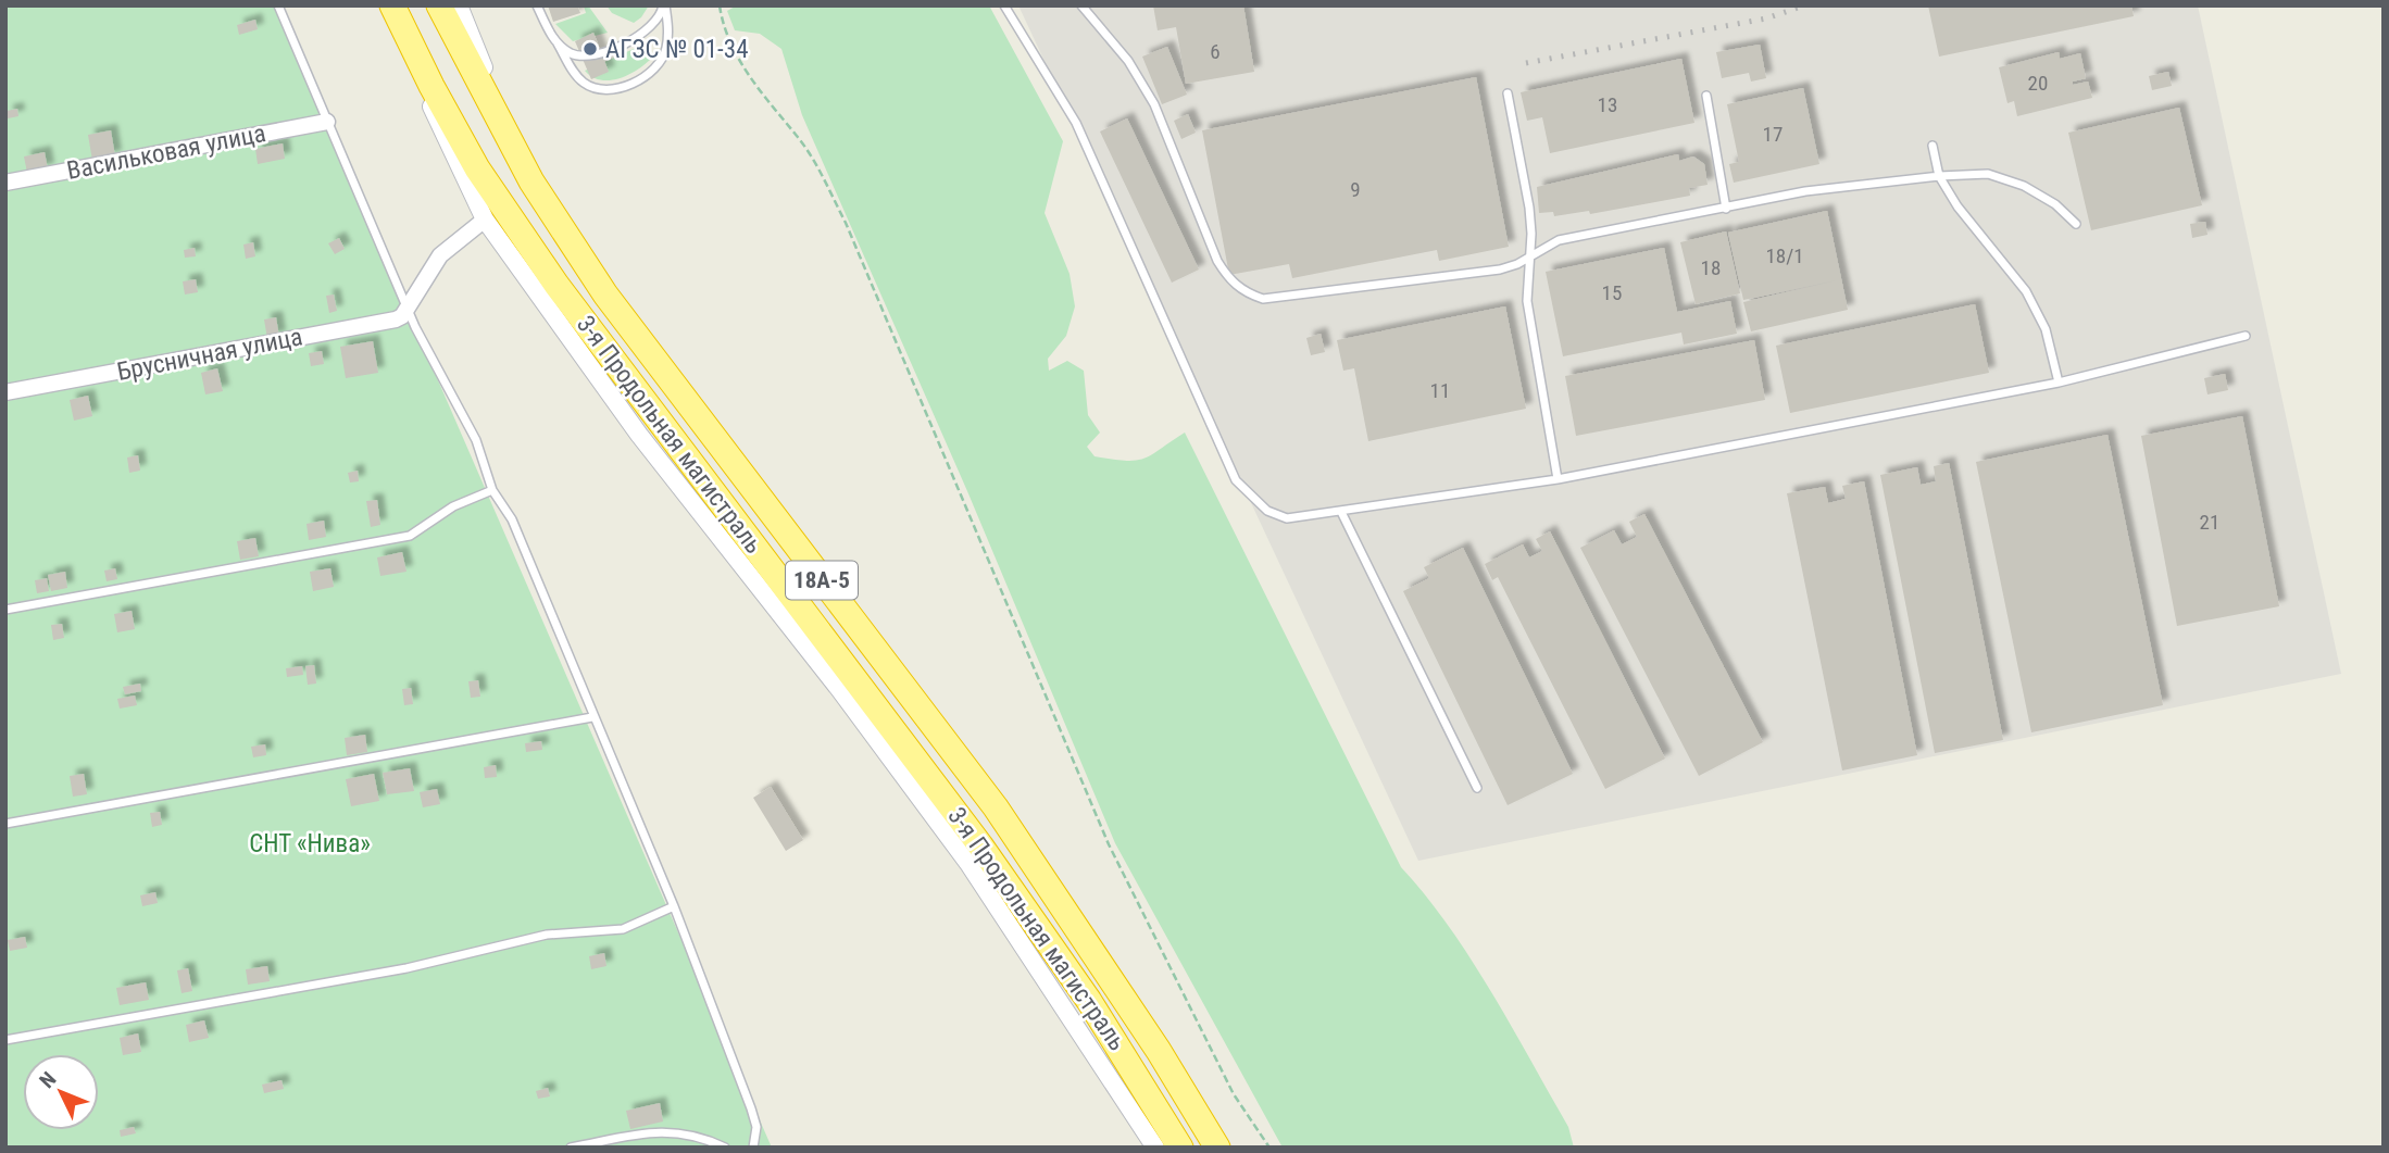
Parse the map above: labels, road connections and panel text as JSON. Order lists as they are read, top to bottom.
{
  "streets": {
    "highway": ["3-я Продольная магистраль", "18А-5"],
    "street": ["Васильковая улица", "Брусничная улица"]
  },
  "parks": ["СНТ «Нива»"],
  "places": ["АГЗС № 01-34"],
  "house_numbers": [
    "6",
    "20",
    "13",
    "17",
    "9",
    "18/1",
    "18",
    "15",
    "11",
    "21"
  ],
  "north": "top left"
}
